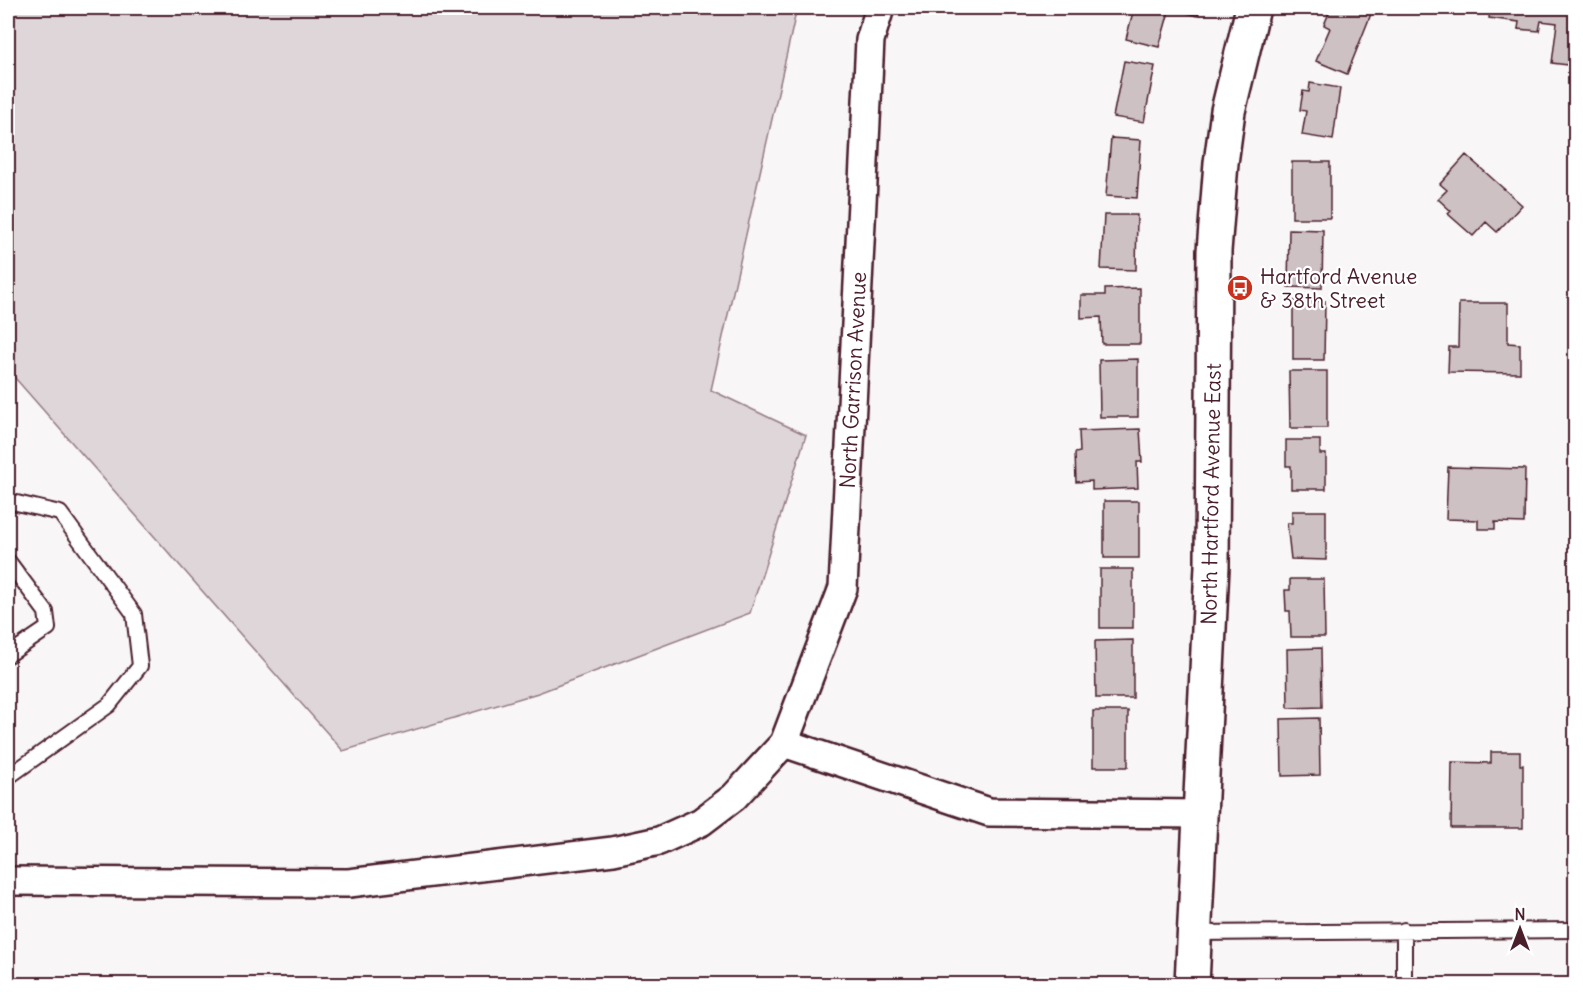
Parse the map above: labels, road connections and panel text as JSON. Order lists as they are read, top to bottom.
{
  "streets": {
    "street": ["North Garrison Avenue", "North Hartford Avenue East"]
  },
  "places": {
    "bus stop": ["Hartford Avenue & 38th Street"]
  },
  "north": "top"
}
